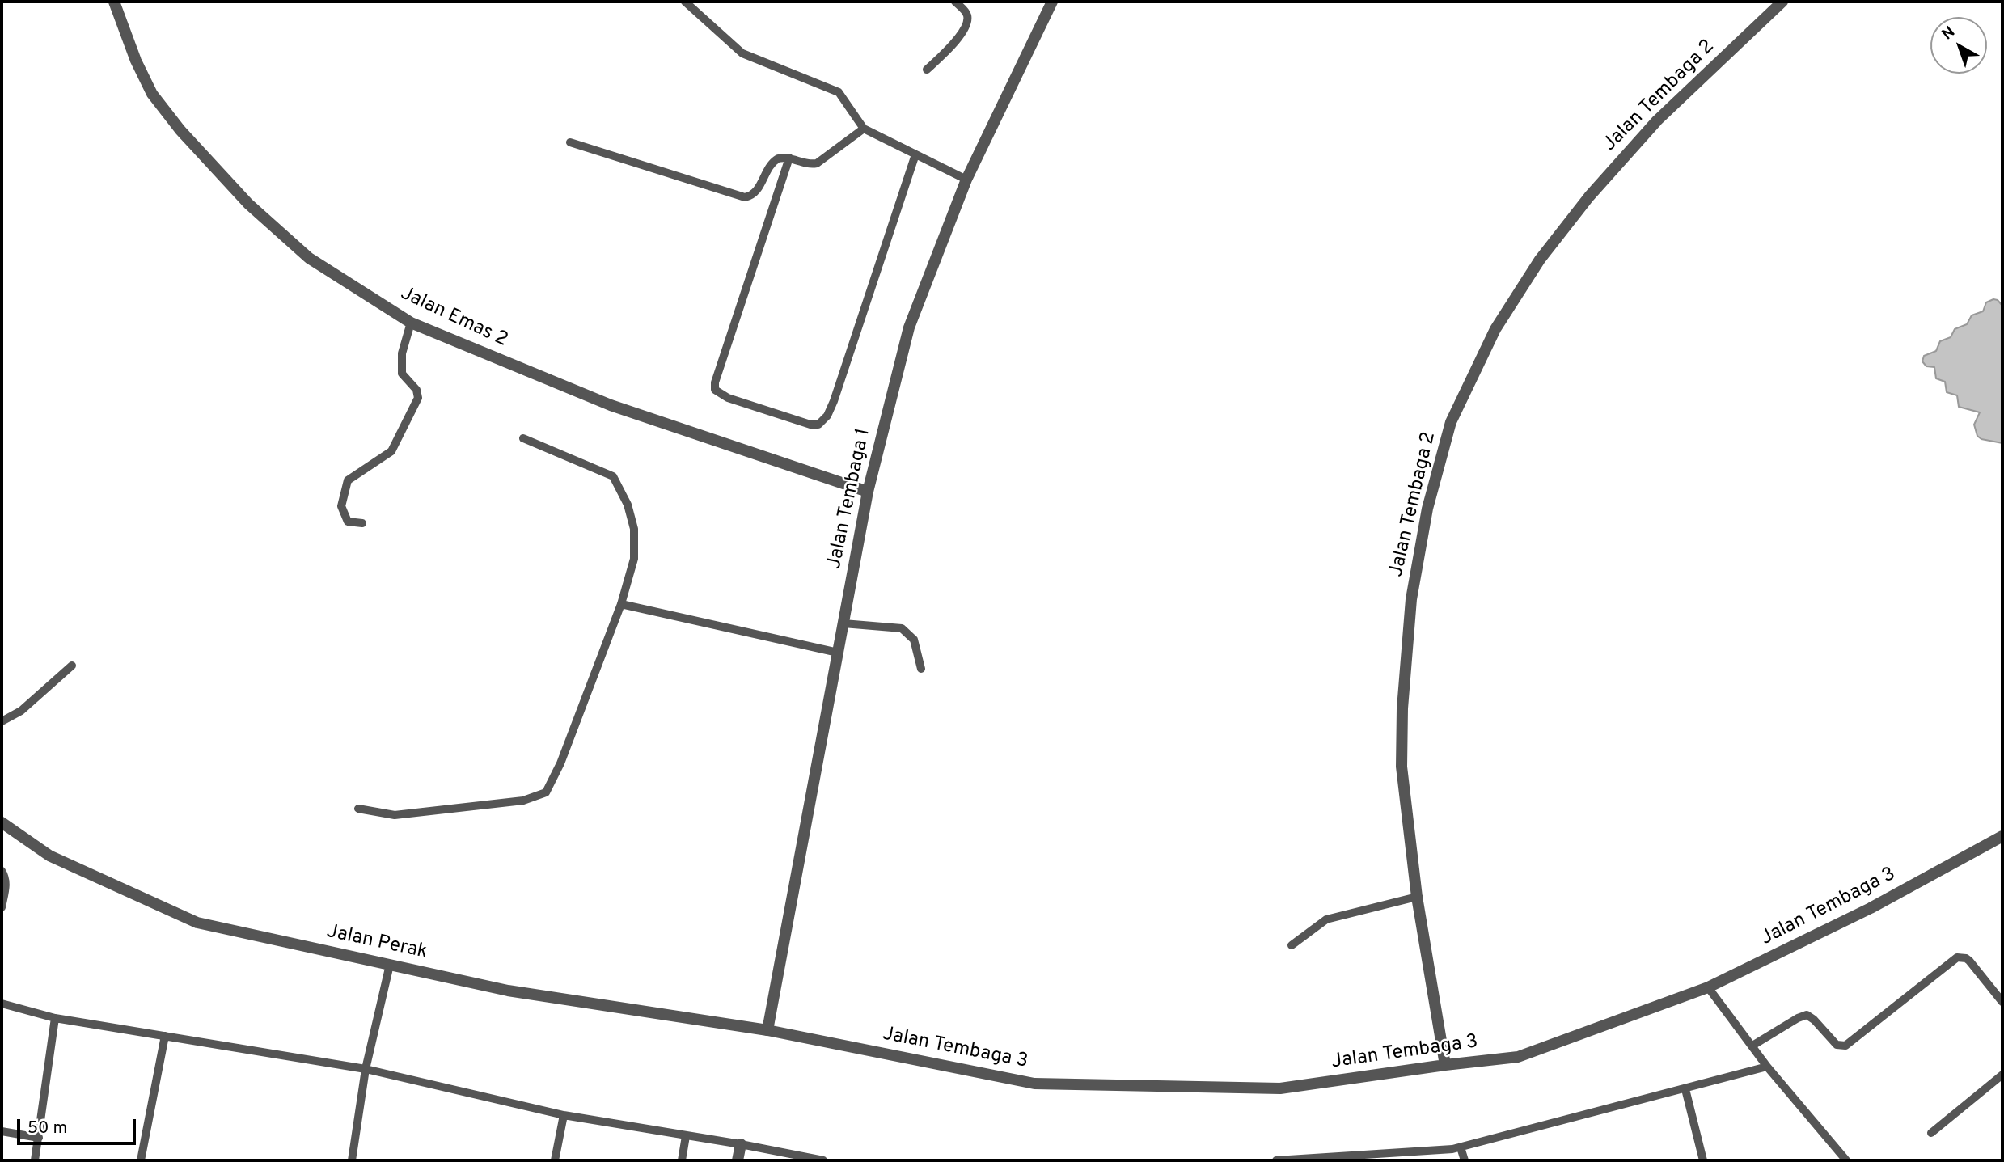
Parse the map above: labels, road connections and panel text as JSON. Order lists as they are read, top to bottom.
{
  "streets": {
    "street": [
      "Jalan Tembaga 2",
      "Jalan Emas 2",
      "Jalan Tembaga 1",
      "Jalan Tembaga 3",
      "Jalan Perak"
    ]
  },
  "crossings": [
    ["Jalan Tembaga 2", "Jalan Tembaga 3"],
    ["Jalan Emas 2", "Jalan Tembaga 1"],
    ["Jalan Tembaga 1", "Jalan Tembaga 3"],
    ["Jalan Tembaga 1", "Jalan Perak"],
    ["Jalan Tembaga 3", "Jalan Perak"]
  ],
  "scale_bar": "50 m",
  "north": "top left"
}
